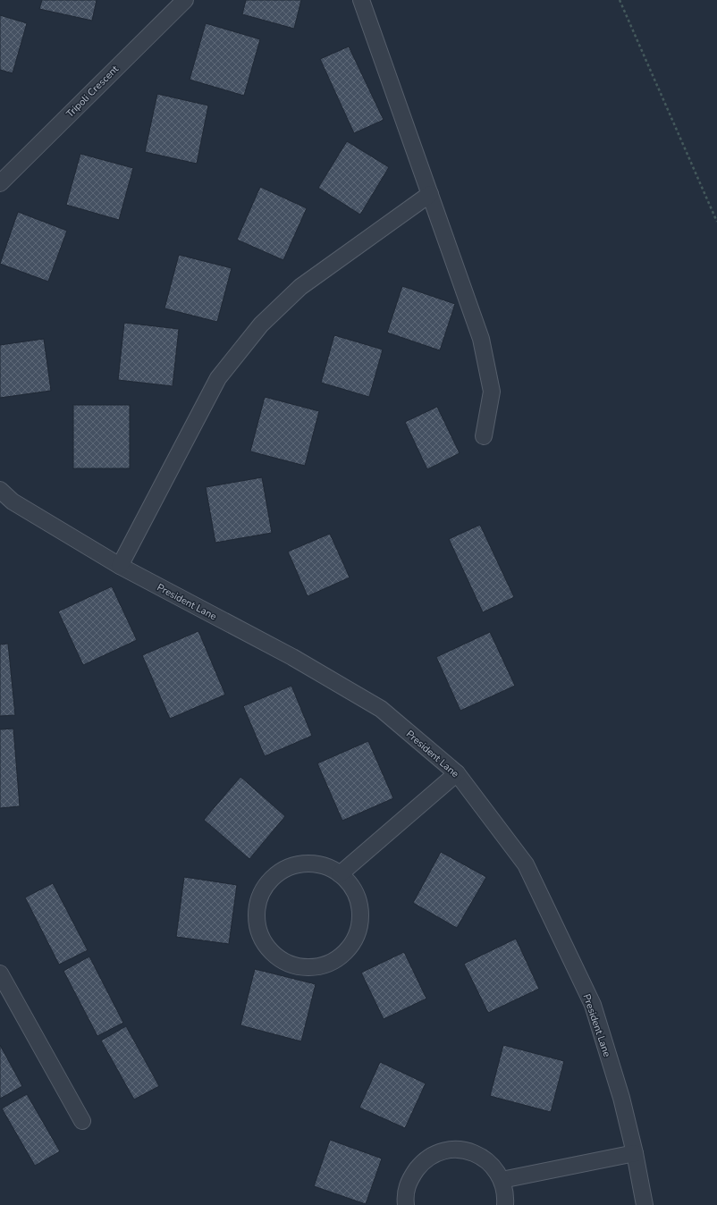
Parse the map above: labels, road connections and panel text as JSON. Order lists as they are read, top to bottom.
{
  "streets": {
    "street": ["Tripoli Crescent", "President Lane"]
  }
}
